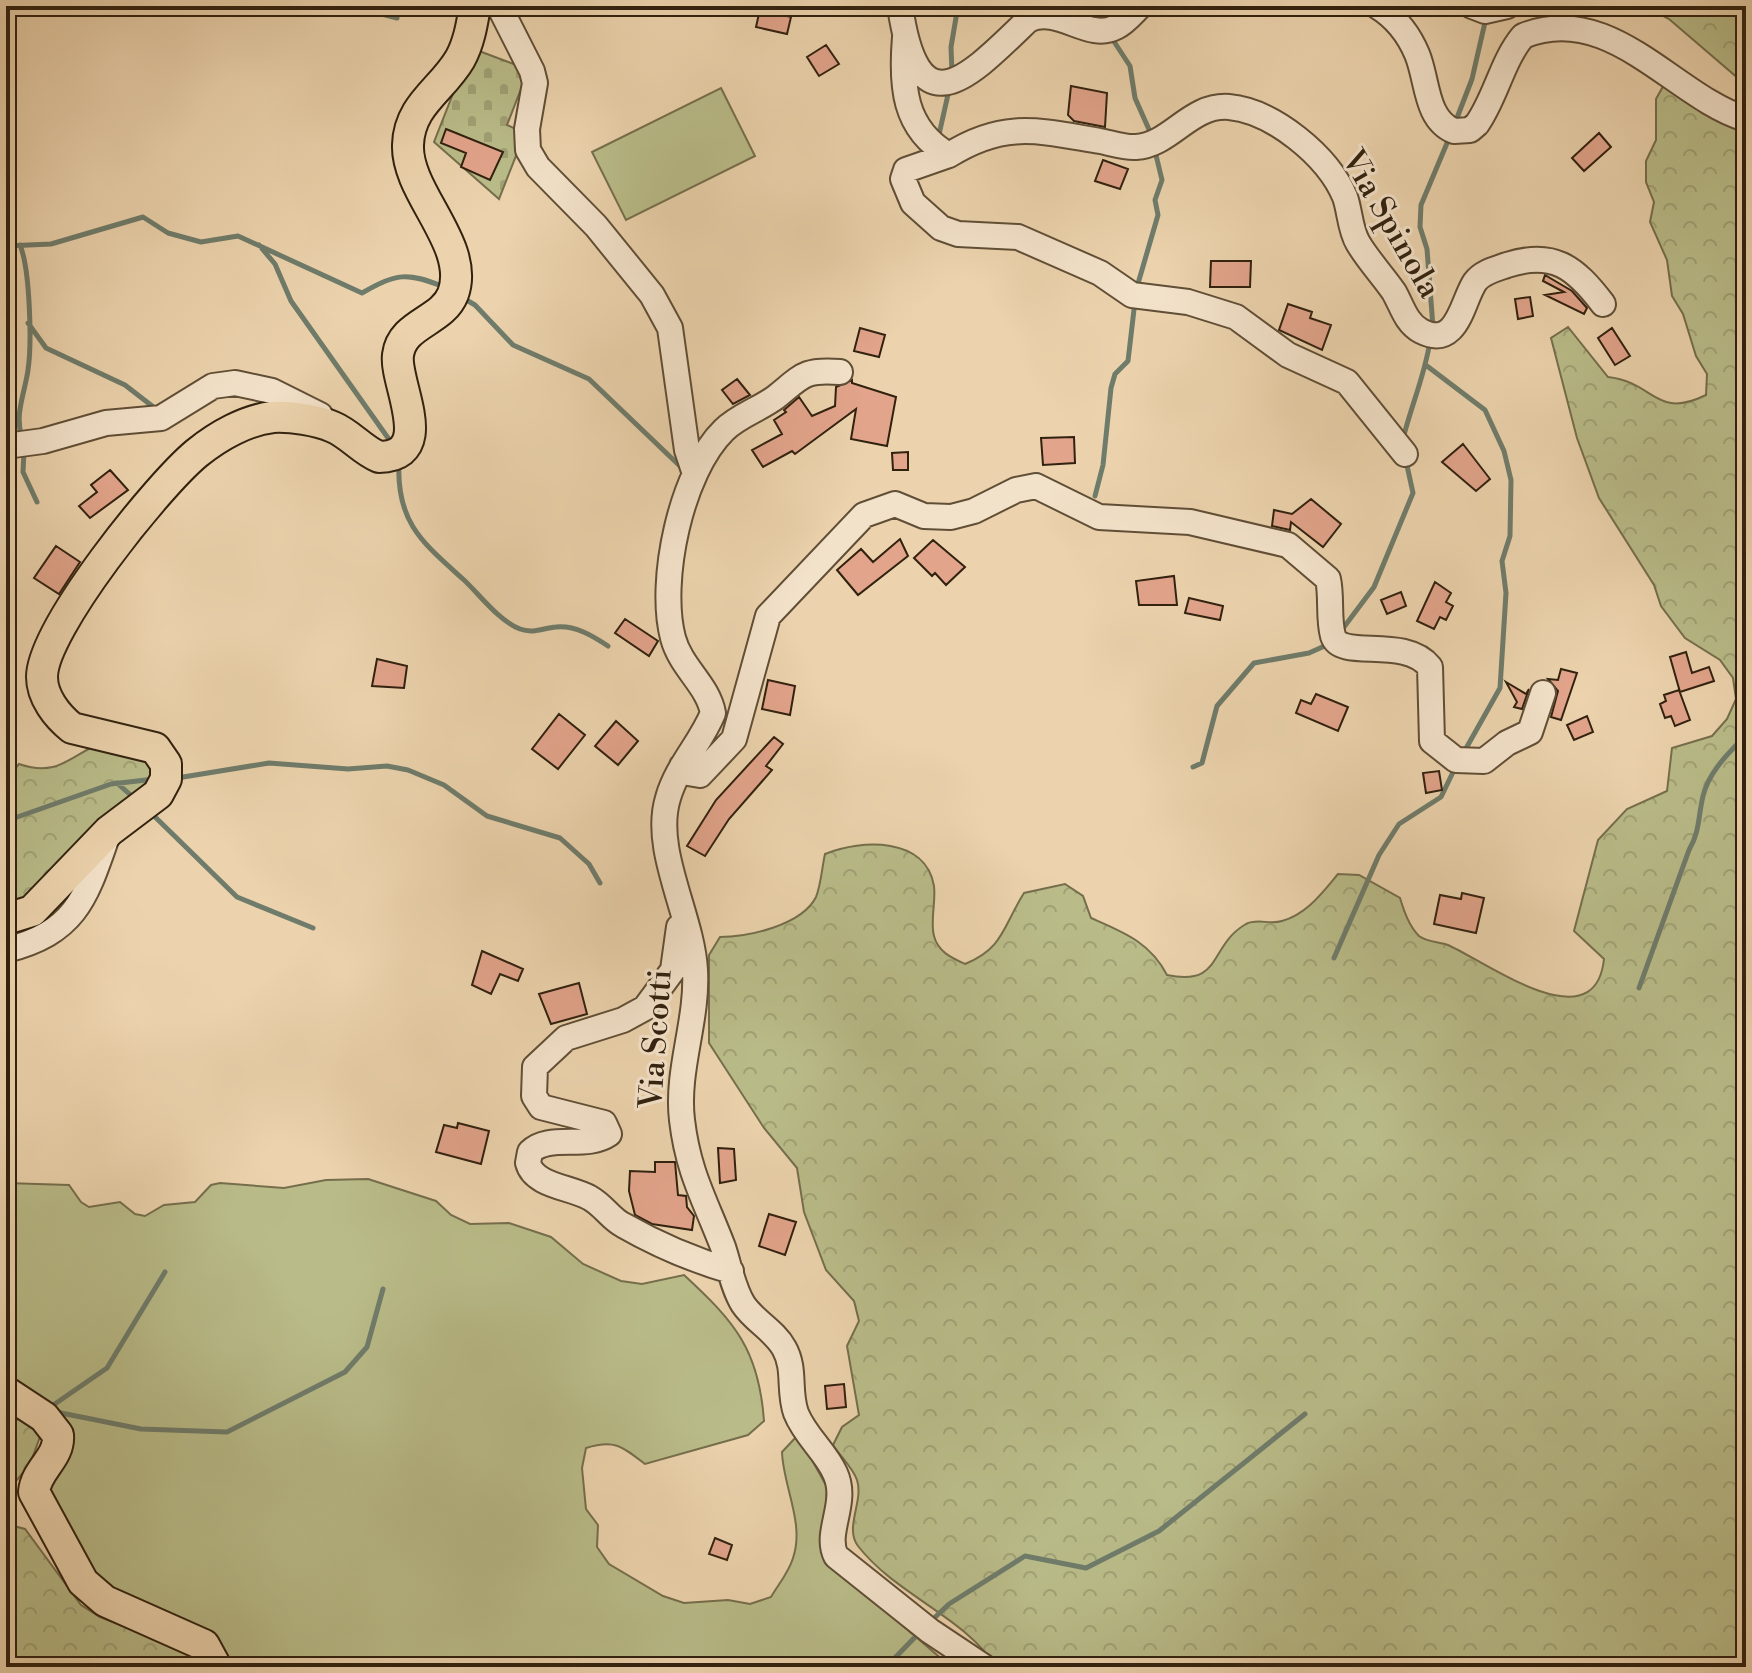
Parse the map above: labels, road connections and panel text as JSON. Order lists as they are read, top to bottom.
{
  "streets": {
    "street": ["Via Spinola", "Via Scotti"]
  }
}
